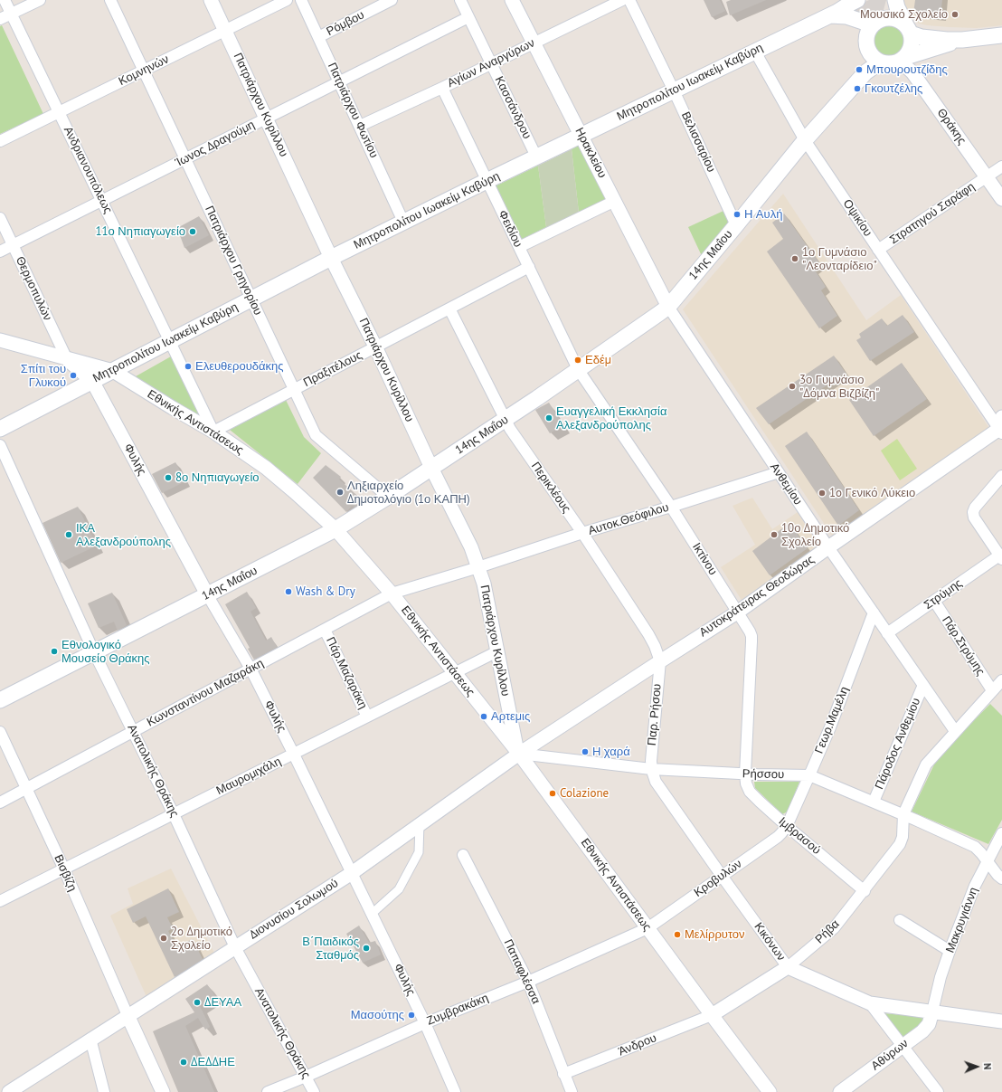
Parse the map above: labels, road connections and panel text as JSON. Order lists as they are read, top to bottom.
{
  "streets": {
    "main road": ["Μητροπολίτου Ιωακείμ Καβύρη", "14ης Μαΐου"],
    "street": [
      "Ρόμβου",
      "Αγίων Αναργύρων",
      "Κομνηνών",
      "Πατριάρχου Κυρίλλου",
      "Κασσάνδρου",
      "Πατριάρχου Φωτίου",
      "Θράκης",
      "Βελισσαρίου",
      "Ίωνος Δραγούμη",
      "Ηρακλείου",
      "Ανδριανουπόλεως",
      "Στρατηγού Σαράφη",
      "Οψικίου",
      "Φειδίου",
      "Πατριάρχου Γρηγορίου",
      "Θερμοπυλών",
      "Πραξιτέλους",
      "Εθνικής Αντιστάσεως",
      "Φυλής",
      "Ανθεμίου",
      "Περικλέους",
      "Αυτοκ.Θεόφιλου",
      "Ικτίνου",
      "Στρύμης",
      "Αυτοκράτειρας Θεοδώρας",
      "Πάρ.Στρύμης",
      "Πάρ.Μαζαράκη",
      "Κωνσταντίνου Μαζαράκη",
      "Παρ. Ρήσου",
      "Γεωρ.Μαμέλη",
      "Πάροδος Ανθεμίου",
      "Ανατολικής Θράκης",
      "Ρήσσου",
      "Μαυρομιχάλη",
      "Ιμβρασού",
      "Βισβίζη",
      "Κροβυλών",
      "Διονυσίου Σολωμού",
      "Μακρυγιάννη",
      "Ρήβα",
      "Κικόνων",
      "Παπαφλέσσα",
      "Ζυμβρακάκη",
      "Άνδρου",
      "Αθύρων"
    ]
  },
  "crossings": [
    ["Ρόμβου", "Πατριάρχου Φωτίου"],
    ["Αγίων Αναργύρων", "Κασσάνδρου"],
    ["Αγίων Αναργύρων", "Πατριάρχου Φωτίου"],
    ["Αγίων Αναργύρων", "Ηρακλείου"],
    ["Αγίων Αναργύρων", "Φειδίου"],
    ["Κομνηνών", "Πατριάρχου Κυρίλλου"],
    ["Κομνηνών", "Ανδριανουπόλεως"],
    ["Κομνηνών", "Πατριάρχου Γρηγορίου"],
    ["Μητροπολίτου Ιωακείμ Καβύρη", "Πατριάρχου Κυρίλλου"],
    ["Μητροπολίτου Ιωακείμ Καβύρη", "Κασσάνδρου"],
    ["Μητροπολίτου Ιωακείμ Καβύρη", "Πατριάρχου Φωτίου"],
    ["Μητροπολίτου Ιωακείμ Καβύρη", "Βελισσαρίου"],
    ["Μητροπολίτου Ιωακείμ Καβύρη", "Ηρακλείου"],
    ["Μητροπολίτου Ιωακείμ Καβύρη", "Ανδριανουπόλεως"],
    ["Μητροπολίτου Ιωακείμ Καβύρη", "Οψικίου"],
    ["Μητροπολίτου Ιωακείμ Καβύρη", "Φειδίου"],
    ["Μητροπολίτου Ιωακείμ Καβύρη", "Πατριάρχου Γρηγορίου"],
    ["Μητροπολίτου Ιωακείμ Καβύρη", "Εθνικής Αντιστάσεως"],
    ["Μητροπολίτου Ιωακείμ Καβύρη", "Φυλής"],
    ["Πατριάρχου Κυρίλλου", "Ίωνος Δραγούμη"],
    ["Πατριάρχου Κυρίλλου", "14ης Μαΐου"],
    ["Πατριάρχου Κυρίλλου", "Πραξιτέλους"],
    ["Πατριάρχου Κυρίλλου", "Εθνικής Αντιστάσεως"],
    ["Πατριάρχου Κυρίλλου", "Αυτοκ.Θεόφιλου"],
    ["Πατριάρχου Κυρίλλου", "Αυτοκράτειρας Θεοδώρας"],
    ["Πατριάρχου Κυρίλλου", "Ρήσσου"],
    ["Πατριάρχου Κυρίλλου", "Μαυρομιχάλη"],
    ["Πατριάρχου Κυρίλλου", "Διονυσίου Σολωμού"],
    ["Κασσάνδρου", "Ίωνος Δραγούμη"],
    ["Πατριάρχου Φωτίου", "Ίωνος Δραγούμη"],
    ["Θράκης", "Στρατηγού Σαράφη"],
    ["Θράκης", "14ης Μαΐου"],
    ["Βελισσαρίου", "14ης Μαΐου"],
    ["Ίωνος Δραγούμη", "Ανδριανουπόλεως"],
    ["Ίωνος Δραγούμη", "Πατριάρχου Γρηγορίου"],
    ["Ίωνος Δραγούμη", "Θερμοπυλών"],
    ["Ηρακλείου", "14ης Μαΐου"],
    ["Ηρακλείου", "Ανθεμίου"],
    ["Ανδριανουπόλεως", "Πραξιτέλους"],
    ["Ανδριανουπόλεως", "Εθνικής Αντιστάσεως"],
    ["Στρατηγού Σαράφη", "Οψικίου"],
    ["Οψικίου", "14ης Μαΐου"],
    ["Οψικίου", "Αυτοκράτειρας Θεοδώρας"],
    ["Φειδίου", "14ης Μαΐου"],
    ["Φειδίου", "Πραξιτέλους"],
    ["Φειδίου", "Ικτίνου"],
    ["14ης Μαΐου", "Πατριάρχου Γρηγορίου"],
    ["14ης Μαΐου", "Εθνικής Αντιστάσεως"],
    ["14ης Μαΐου", "Φυλής"],
    ["14ης Μαΐου", "Ανθεμίου"],
    ["14ης Μαΐου", "Περικλέους"],
    ["14ης Μαΐου", "Ικτίνου"],
    ["14ης Μαΐου", "Ανατολικής Θράκης"],
    ["Πατριάρχου Γρηγορίου", "Πραξιτέλους"],
    ["Θερμοπυλών", "Εθνικής Αντιστάσεως"],
    ["Θερμοπυλών", "Φυλής"],
    ["Πραξιτέλους", "Εθνικής Αντιστάσεως"],
    ["Πραξιτέλους", "Περικλέους"],
    ["Εθνικής Αντιστάσεως", "Φυλής"],
    ["Εθνικής Αντιστάσεως", "Αυτοκ.Θεόφιλου"],
    ["Εθνικής Αντιστάσεως", "Αυτοκράτειρας Θεοδώρας"],
    ["Εθνικής Αντιστάσεως", "Κωνσταντίνου Μαζαράκη"],
    ["Εθνικής Αντιστάσεως", "Ρήσσου"],
    ["Εθνικής Αντιστάσεως", "Μαυρομιχάλη"],
    ["Εθνικής Αντιστάσεως", "Κροβυλών"],
    ["Εθνικής Αντιστάσεως", "Διονυσίου Σολωμού"],
    ["Εθνικής Αντιστάσεως", "Ρήβα"],
    ["Εθνικής Αντιστάσεως", "Ζυμβρακάκη"],
    ["Εθνικής Αντιστάσεως", "Άνδρου"],
    ["Φυλής", "Κωνσταντίνου Μαζαράκη"],
    ["Φυλής", "Μαυρομιχάλη"],
    ["Φυλής", "Διονυσίου Σολωμού"],
    ["Φυλής", "Ζυμβρακάκη"],
    ["Ανθεμίου", "Αυτοκ.Θεόφιλου"],
    ["Ανθεμίου", "Στρύμης"],
    ["Ανθεμίου", "Αυτοκράτειρας Θεοδώρας"],
    ["Ανθεμίου", "Γεωρ.Μαμέλη"],
    ["Ανθεμίου", "Πάροδος Ανθεμίου"],
    ["Ανθεμίου", "Ρήβα"],
    ["Περικλέους", "Αυτοκ.Θεόφιλου"],
    ["Περικλέους", "Αυτοκράτειρας Θεοδώρας"],
    ["Περικλέους", "Παρ. Ρήσου"],
    ["Αυτοκ.Θεόφιλου", "Ικτίνου"],
    ["Αυτοκ.Θεόφιλου", "Κωνσταντίνου Μαζαράκη"],
    ["Ικτίνου", "Αυτοκράτειρας Θεοδώρας"],
    ["Ικτίνου", "Ρήσσου"],
    ["Ικτίνου", "Ιμβρασού"],
    ["Στρύμης", "Πάρ.Στρύμης"],
    ["Αυτοκράτειρας Θεοδώρας", "Παρ. Ρήσου"],
    ["Αυτοκράτειρας Θεοδώρας", "Ρήσσου"],
    ["Αυτοκράτειρας Θεοδώρας", "Διονυσίου Σολωμού"],
    ["Πάρ.Στρύμης", "Ρήβα"],
    ["Πάρ.Μαζαράκη", "Κωνσταντίνου Μαζαράκη"],
    ["Πάρ.Μαζαράκη", "Μαυρομιχάλη"],
    ["Κωνσταντίνου Μαζαράκη", "Ανατολικής Θράκης"],
    ["Κωνσταντίνου Μαζαράκη", "Βισβίζη"],
    ["Παρ. Ρήσου", "Ρήσσου"],
    ["Παρ. Ρήσου", "Κικόνων"],
    ["Γεωρ.Μαμέλη", "Ρήσσου"],
    ["Γεωρ.Μαμέλη", "Ιμβρασού"],
    ["Γεωρ.Μαμέλη", "Κροβυλών"],
    ["Πάροδος Ανθεμίου", "Ρήσσου"],
    ["Ανατολικής Θράκης", "Μαυρομιχάλη"],
    ["Ανατολικής Θράκης", "Διονυσίου Σολωμού"],
    ["Ανατολικής Θράκης", "Ζυμβρακάκη"],
    ["Ρήσσου", "Ιμβρασού"],
    ["Ρήσσου", "Διονυσίου Σολωμού"],
    ["Ρήσσου", "Μακρυγιάννη"],
    ["Ρήσσου", "Ρήβα"],
    ["Ρήσσου", "Κικόνων"],
    ["Μαυρομιχάλη", "Βισβίζη"],
    ["Ιμβρασού", "Κροβυλών"],
    ["Ιμβρασού", "Ρήβα"],
    ["Βισβίζη", "Διονυσίου Σολωμού"],
    ["Κροβυλών", "Κικόνων"],
    ["Κροβυλών", "Ζυμβρακάκη"],
    ["Μακρυγιάννη", "Κικόνων"],
    ["Μακρυγιάννη", "Αθύρων"],
    ["Ρήβα", "Κικόνων"],
    ["Ρήβα", "Άνδρου"],
    ["Κικόνων", "Αθύρων"],
    ["Παπαφλέσσα", "Ζυμβρακάκη"],
    ["Παπαφλέσσα", "Άνδρου"]
  ],
  "places": [
    "Μουσικό Σχολείο",
    "Μπουρουτζίδης",
    "Γκουτζέλης",
    "Η Αυλή",
    "11ο Νηπιαγωγείο",
    "1ο Γυμνάσιο \"Λεονταρίδειο\"",
    "Εδέμ",
    "Ελευθερουδάκης",
    "Σπίτι του Γλυκού",
    "3ο Γυμνάσιο \"Δόμνα Βιζβίζη\"",
    "Ευαγγελική Εκκλησία Αλεξανδρούπολης",
    "8ο Νηπιαγωγείο",
    "Ληξιαρχείο Δημοτολόγιο (1ο ΚΑΠΗ)",
    "1o Γενικό Λύκειο",
    "ΙΚΑ Αλεξανδρούπολης",
    "10ο Δημοτικό Σχολείο",
    "Wash & Dry",
    "Εθνολογικό Μουσείο Θράκης",
    "Αρτεμις",
    "Η χαρά",
    "Colazione",
    "Μελίρρυτον",
    "2o Δημοτικό Σχολείο",
    "Β΄Παιδικός Σταθμός",
    "ΔΕΥΑΑ",
    "Μασούτης",
    "ΔΕΔΔΗΕ"
  ],
  "north": "right"
}
